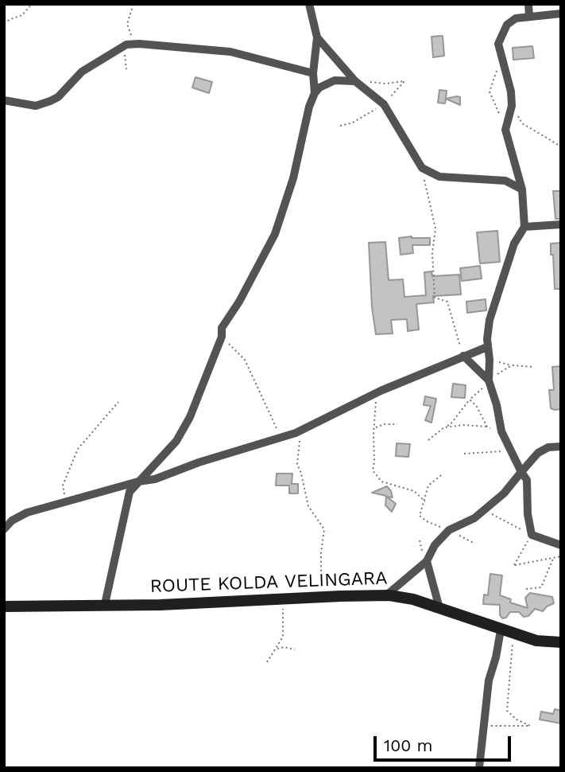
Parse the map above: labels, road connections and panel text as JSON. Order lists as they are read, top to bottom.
{
  "streets": {
    "main road": ["ROUTE KOLDA VELINGARA"]
  },
  "scale_bar": "100 m"
}
